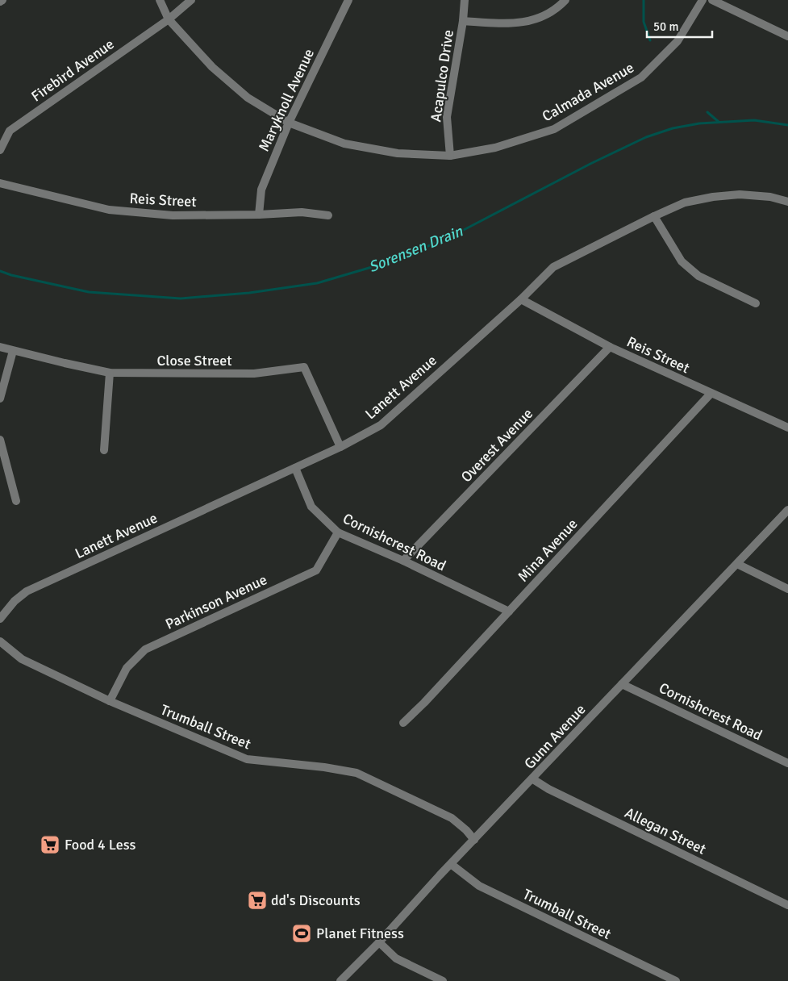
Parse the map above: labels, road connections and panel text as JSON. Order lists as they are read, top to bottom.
{
  "streets": {
    "street": [
      "Firebird Avenue",
      "Acapulco Drive",
      "Calmada Avenue",
      "Maryknoll Avenue",
      "Reis Street",
      "Close Street",
      "Lanett Avenue",
      "Overest Avenue",
      "Cornishcrest Road",
      "Mina Avenue",
      "Parkinson Avenue",
      "Trumball Street",
      "Gunn Avenue",
      "Allegan Street"
    ]
  },
  "crossings": [
    ["Firebird Avenue", "Calmada Avenue"],
    ["Acapulco Drive", "Calmada Avenue"],
    ["Calmada Avenue", "Maryknoll Avenue"],
    ["Maryknoll Avenue", "Reis Street"],
    ["Reis Street", "Lanett Avenue"],
    ["Reis Street", "Overest Avenue"],
    ["Reis Street", "Mina Avenue"],
    ["Close Street", "Lanett Avenue"],
    ["Lanett Avenue", "Cornishcrest Road"],
    ["Overest Avenue", "Cornishcrest Road"],
    ["Cornishcrest Road", "Mina Avenue"],
    ["Cornishcrest Road", "Parkinson Avenue"],
    ["Cornishcrest Road", "Gunn Avenue"],
    ["Parkinson Avenue", "Trumball Street"],
    ["Trumball Street", "Gunn Avenue"],
    ["Gunn Avenue", "Allegan Street"]
  ],
  "water": ["Sorensen Drain"],
  "places": {
    "supermarket": ["Food 4 Less", "dd's Discounts"],
    "sports": ["Planet Fitness"]
  },
  "scale_bar": "50 m"
}
